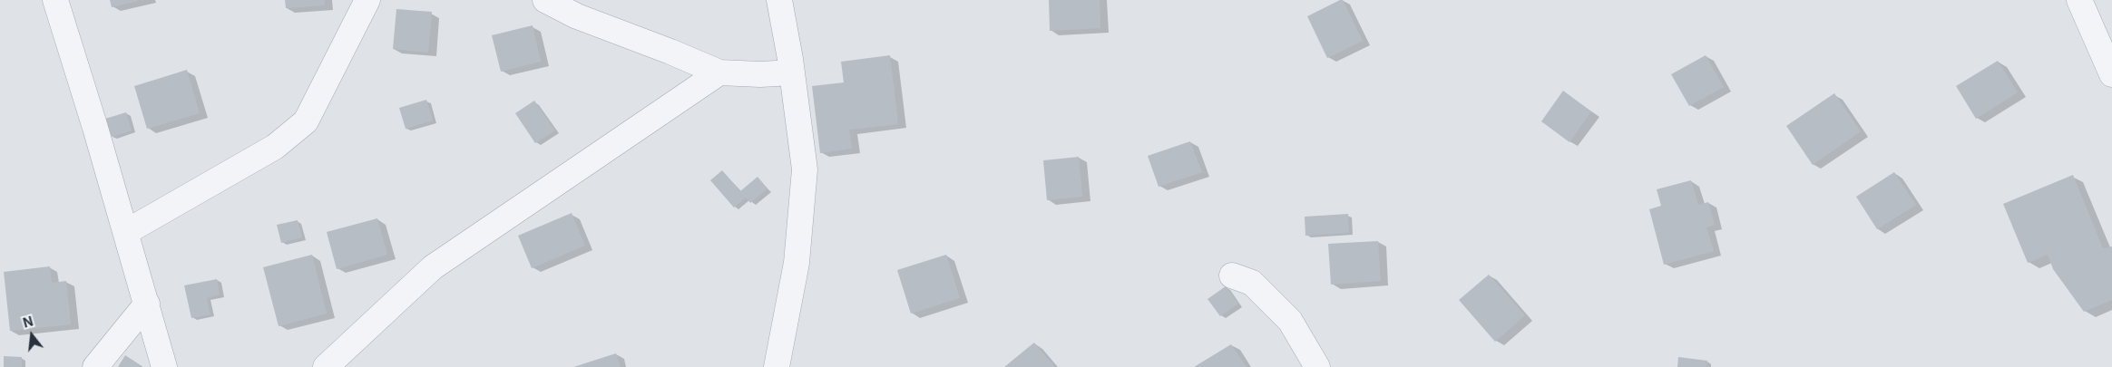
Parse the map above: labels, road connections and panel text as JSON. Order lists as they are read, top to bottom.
{
  "north": "top"
}
